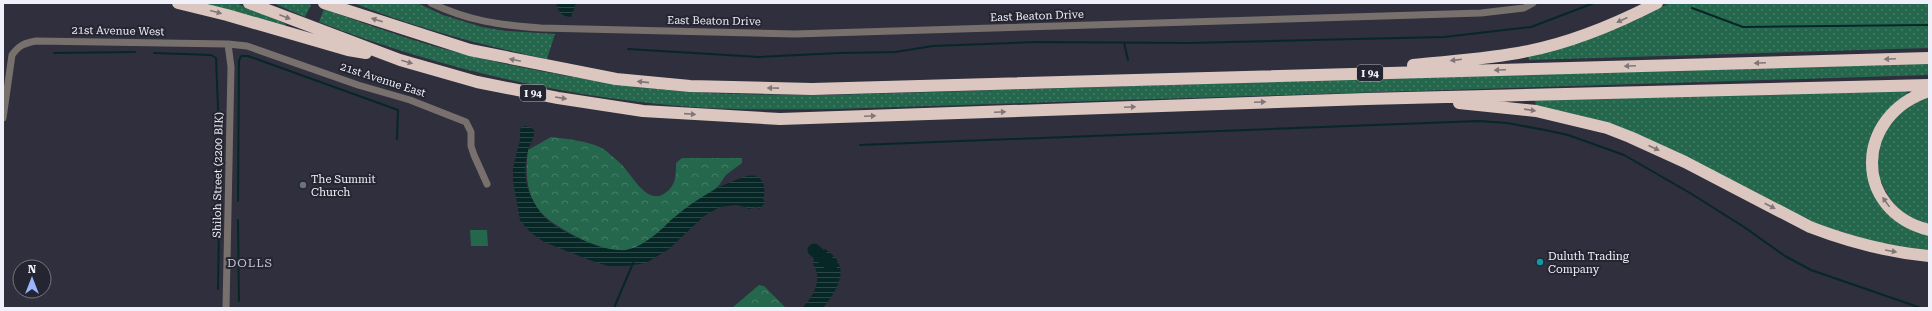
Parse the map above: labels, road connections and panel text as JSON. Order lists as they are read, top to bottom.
{
  "streets": {
    "highway": ["I 94"],
    "street": [
      "East Beaton Drive",
      "21st Avenue West",
      "21st Avenue East",
      "Shiloh Street (2200 BIK)"
    ]
  },
  "crossings": [
    ["21st Avenue West", "21st Avenue East"],
    ["21st Avenue West", "Shiloh Street (2200 BIK)"],
    ["21st Avenue East", "Shiloh Street (2200 BIK)"]
  ],
  "districts": ["DOLLS"],
  "places": ["The Summit Church", "Duluth Trading Company"],
  "north": "top"
}
